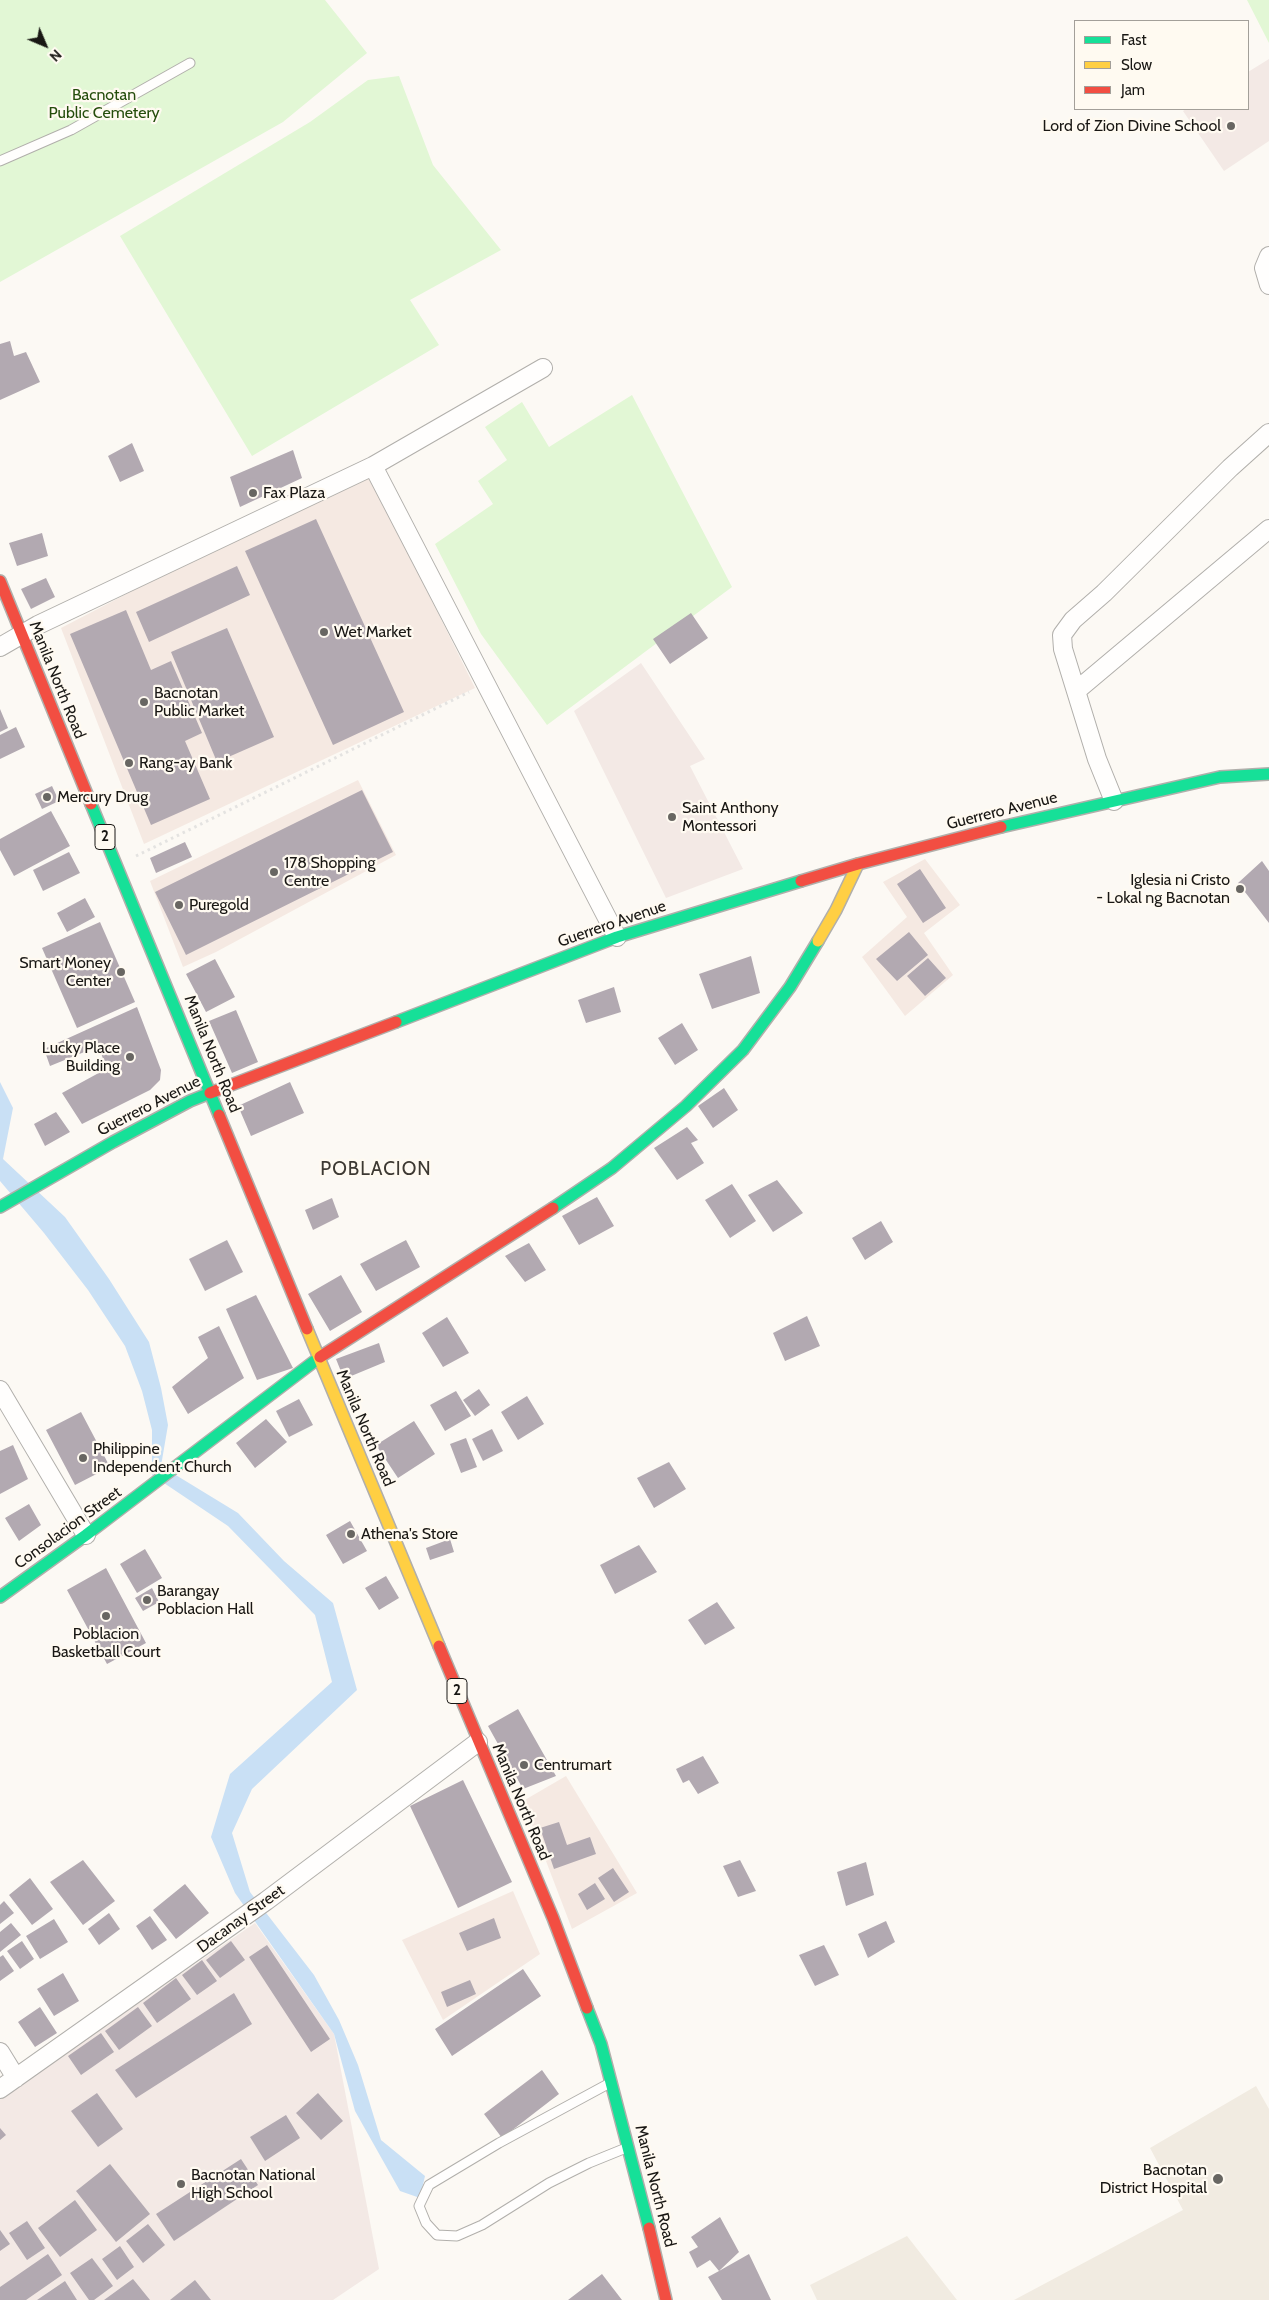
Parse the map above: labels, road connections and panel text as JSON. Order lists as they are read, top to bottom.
{
  "streets": {
    "main road": [
      "Manila North Road",
      "Guerrero Avenue",
      "2",
      "Consolacion Street"
    ],
    "street": ["Dacanay Street"]
  },
  "crossings": [
    ["Manila North Road", "Guerrero Avenue"],
    ["Manila North Road", "Consolacion Street"],
    ["Manila North Road", "Dacanay Street"],
    ["Guerrero Avenue", "Consolacion Street"]
  ],
  "districts": ["POBLACION"],
  "parks": ["Bacnotan Public Cemetery"],
  "places": [
    "Lord of Zion Divine School",
    "Fax Plaza",
    "Wet Market",
    "Bacnotan Public Market",
    "Rang-ay Bank",
    "Mercury Drug",
    "Saint Anthony Montessori",
    "178 Shopping Centre",
    "Iglesia ni Cristo - Lokal ng Bacnotan",
    "Puregold",
    "Smart Money Center",
    "Lucky Place Building",
    "Philippine Independent Church",
    "Athena's Store",
    "Barangay Poblacion Hall",
    "Poblacion Basketball Court",
    "Centrumart",
    "Bacnotan District Hospital",
    "Bacnotan National High School"
  ],
  "legend": ["Fast", "Slow", "Jam"],
  "north": "bottom right"
}
